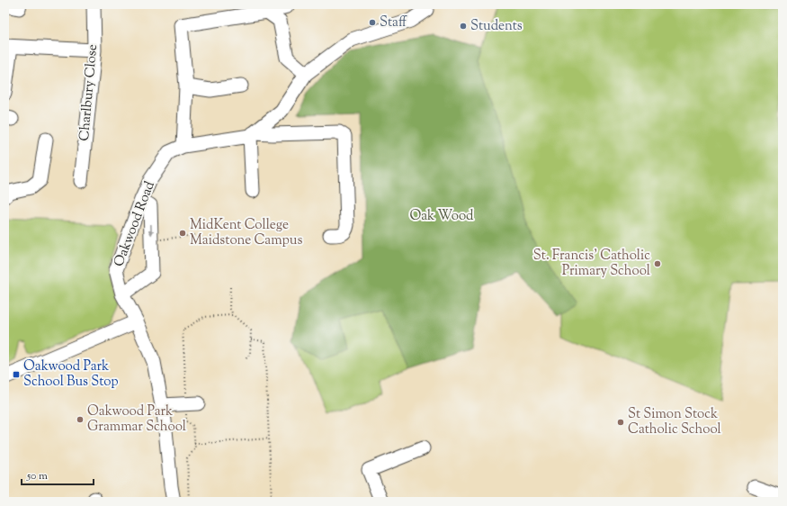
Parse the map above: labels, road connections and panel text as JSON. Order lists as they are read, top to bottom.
{
  "streets": {
    "street": ["Charlbury Close", "Oakwood Road"]
  },
  "parks": ["Oak Wood"],
  "places": {
    "other": [
      "Staff",
      "Students",
      "MidKent College Maidstone Campus",
      "St. Francis' Catholic Primary School",
      "Oakwood Park Grammar School",
      "St Simon Stock Catholic School"
    ],
    "transit": ["Oakwood Park School Bus Stop"]
  },
  "scale_bar": "50 m"
}
